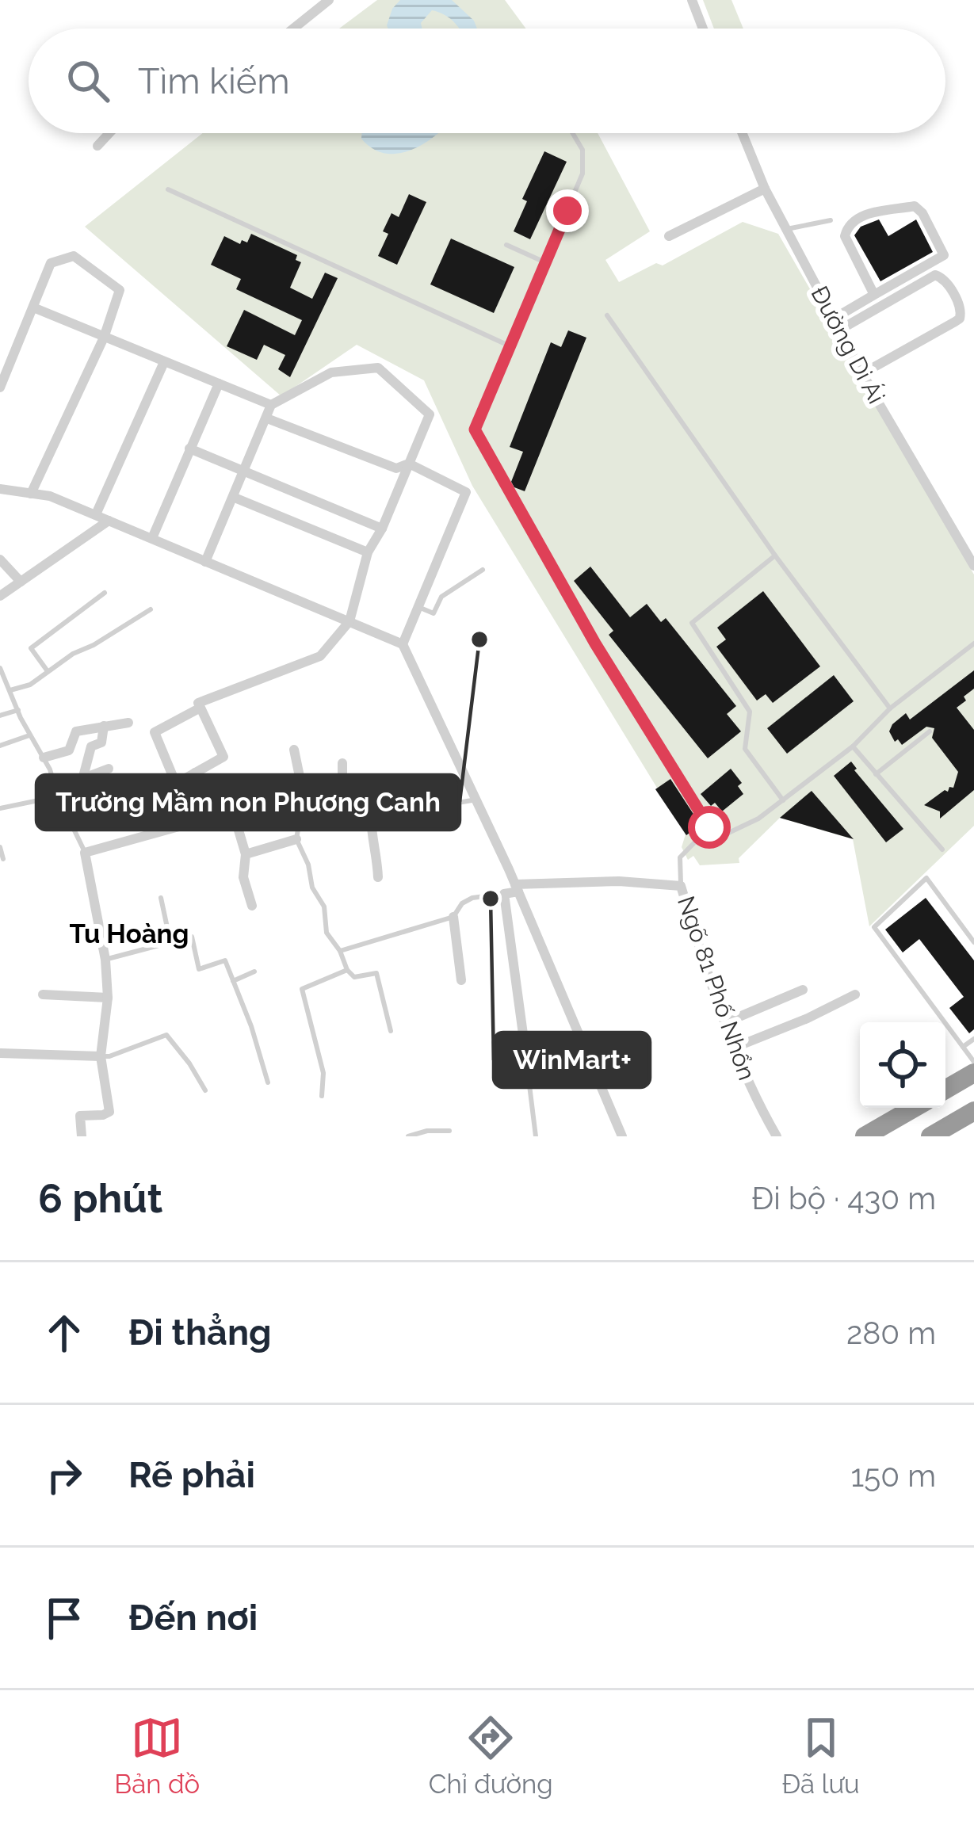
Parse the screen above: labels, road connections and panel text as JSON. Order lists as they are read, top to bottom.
{
  "streets": {
    "street": ["Đường Di Ái", "Ngõ 81 Phố Nhổn"]
  },
  "districts": ["Tu Hoàng"],
  "places": ["Trường Mầm non Phương Canh", "WinMart+"],
  "page": {
    "search": "Tìm kiếm",
    "heading": ["6 phút", "Đi bộ · 430 m"],
    "list": [
      ["Đi thẳng", "280 m"],
      ["Rẽ phải", "150 m"],
      "Đến nơi"
    ],
    "nav": ["Bản đồ", "Chỉ đường", "Đã lưu"]
  }
}
